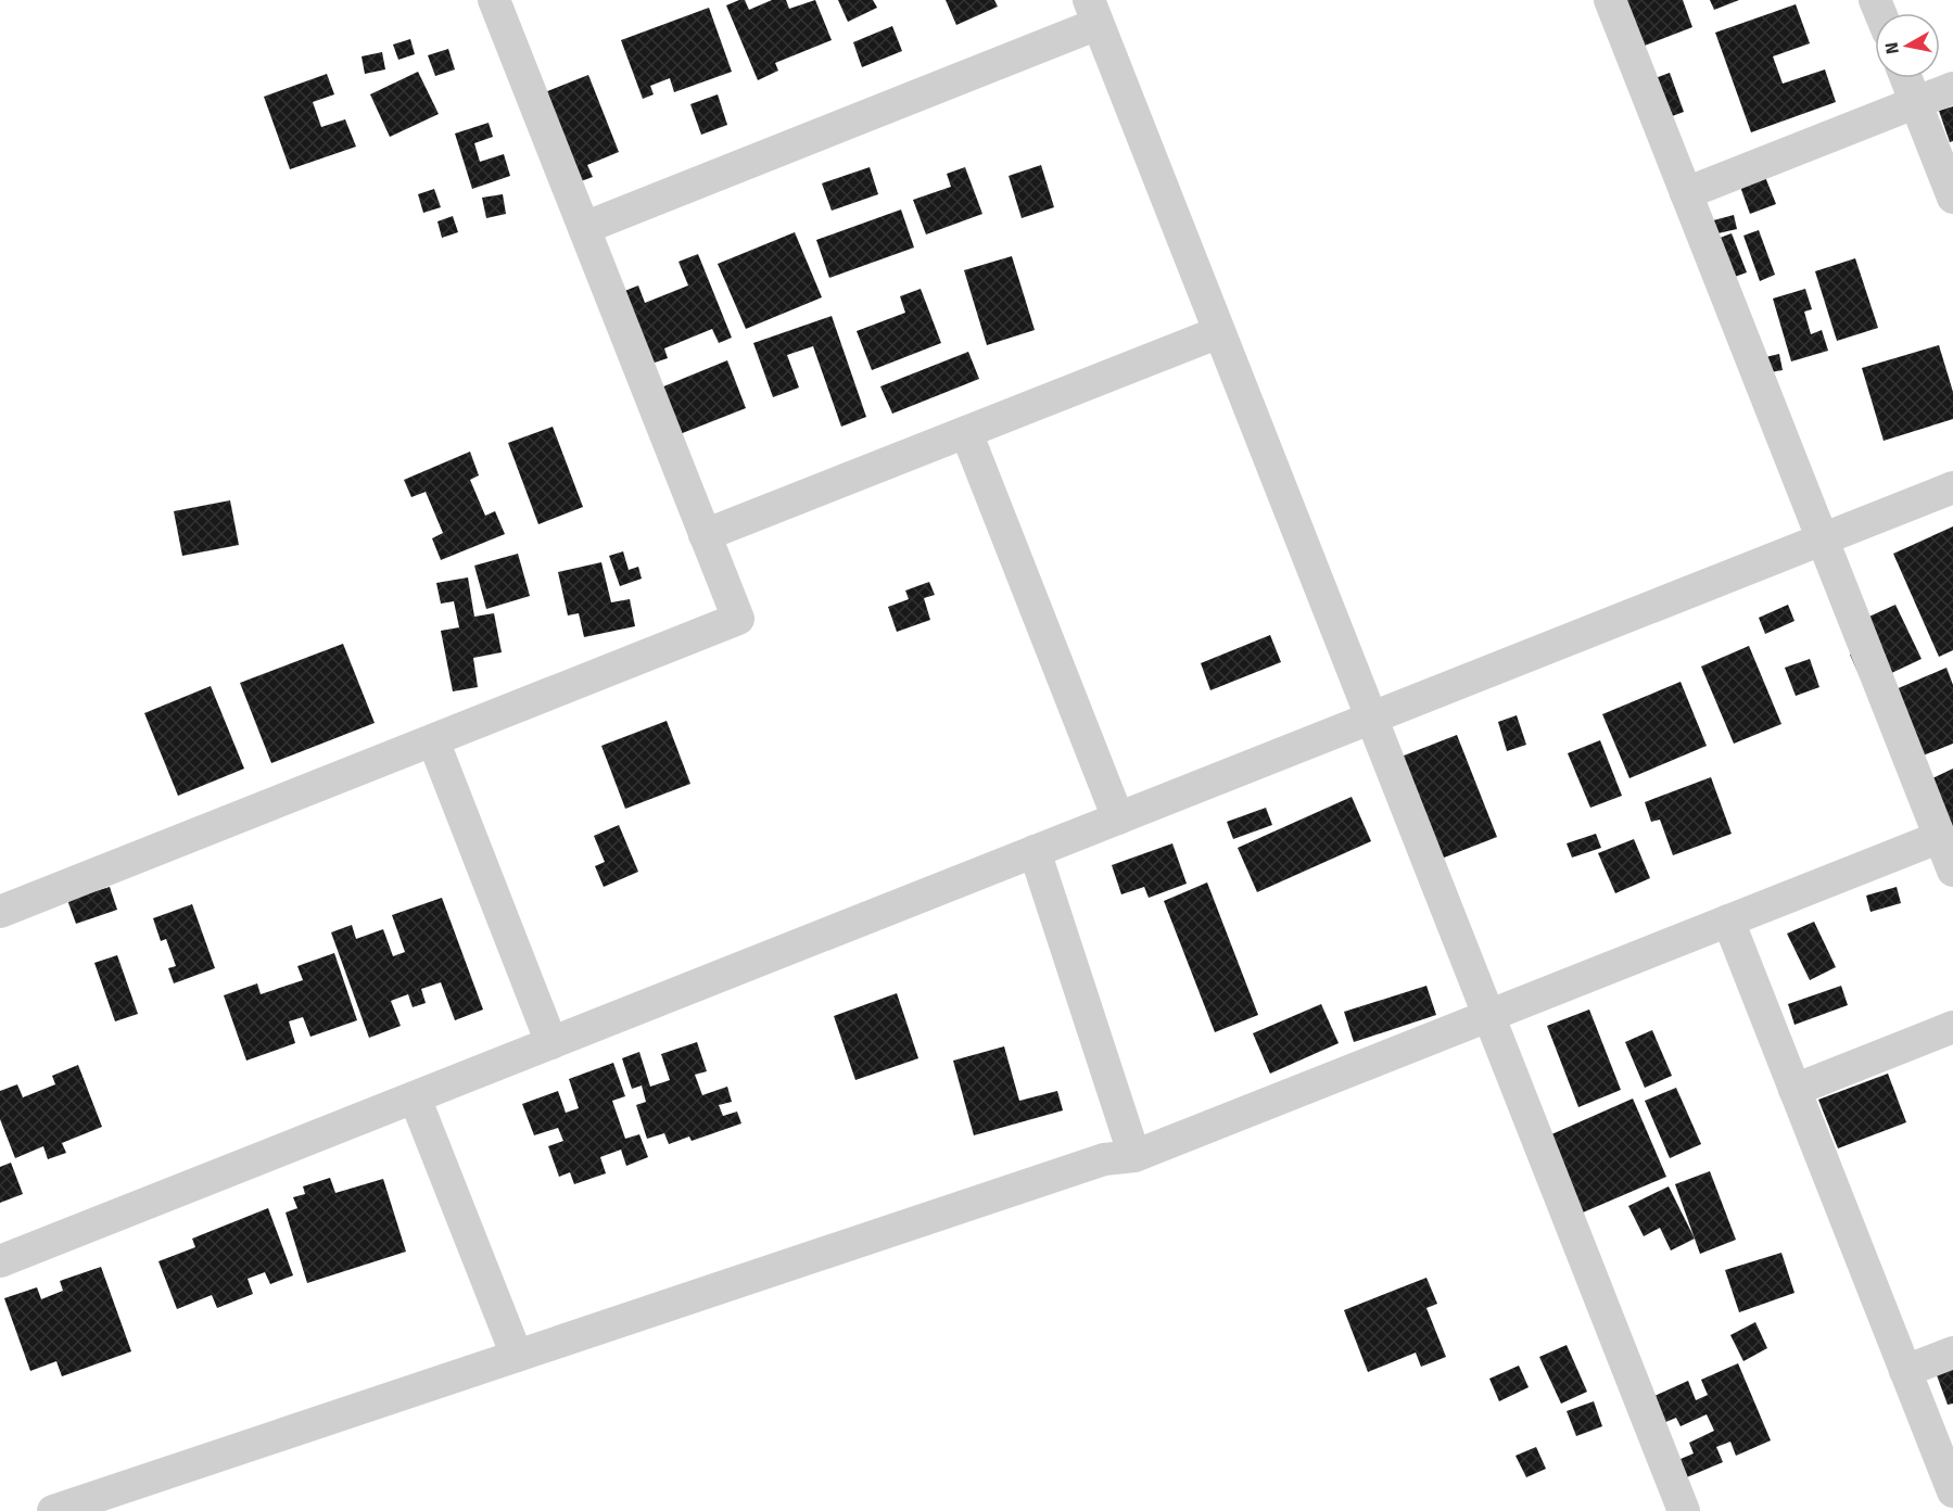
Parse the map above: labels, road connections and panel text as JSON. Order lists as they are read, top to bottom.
{
  "north": "left"
}
